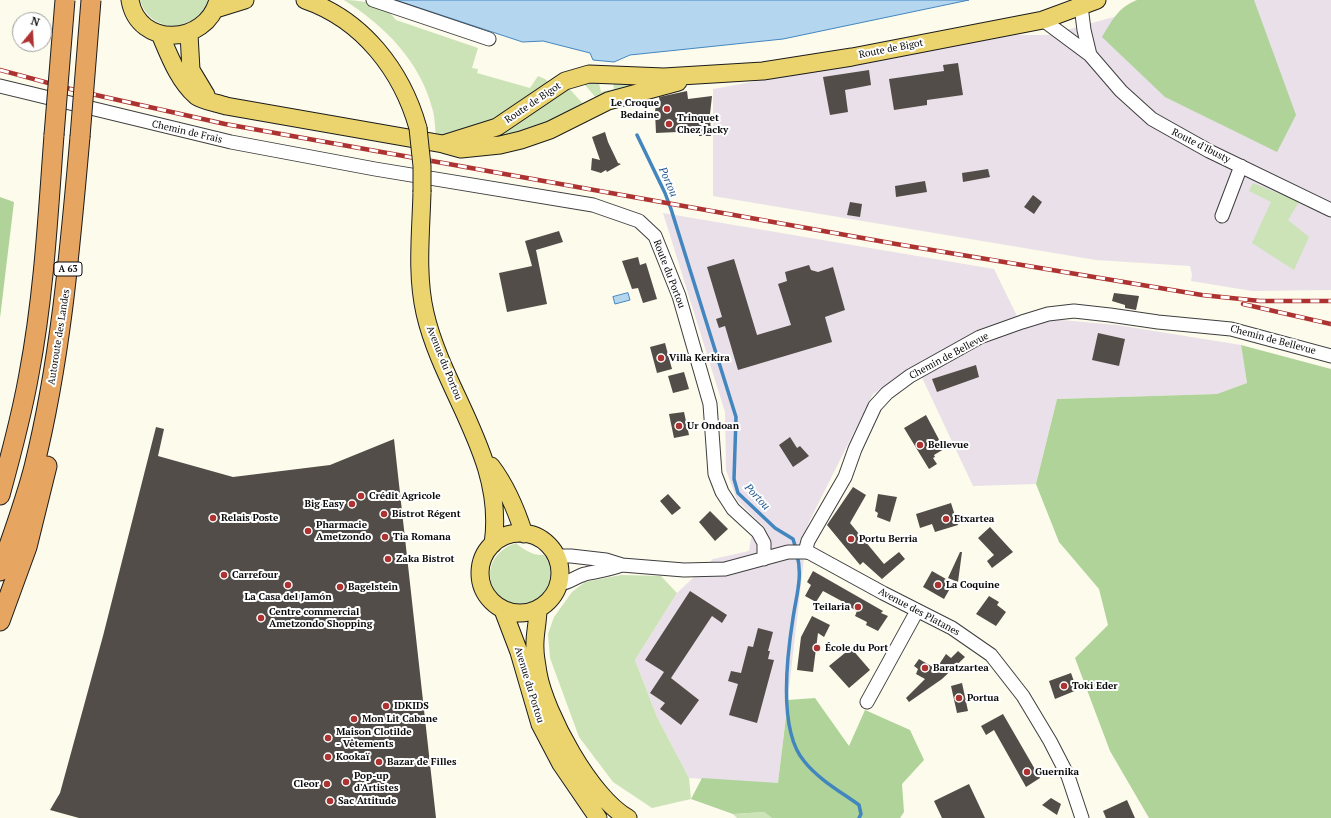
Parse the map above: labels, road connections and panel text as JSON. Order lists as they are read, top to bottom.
{
  "streets": {
    "highway": ["A 63", "Autoroute des Landes"],
    "main road": ["Route de Bigot", "Avenue du Portou"],
    "street": [
      "Chemin de Frais",
      "Route d'Ibusty",
      "Route du Portou",
      "Chemin de Bellevue",
      "Avenue des Platanes"
    ]
  },
  "crossings": [
    ["Route de Bigot", "Route d'Ibusty"],
    ["Chemin de Frais", "Route du Portou"],
    ["Chemin de Bellevue", "Avenue des Platanes"]
  ],
  "water": ["Portou"],
  "places": [
    "Le Croque Bedaine",
    "Trinquet Chez Jacky",
    "Villa Kerkira",
    "Ur Ondoan",
    "Bellevue",
    "Crédit Agricole",
    "Big Easy",
    "Bistrot Régent",
    "Relais Poste",
    "Etxartea",
    "Pharmacie Ametzondo",
    "Tia Romana",
    "Portu Berria",
    "Zaka Bistrot",
    "Carrefour",
    "La Casa del Jamón",
    "La Coquine",
    "Bagelstein",
    "Teilaria",
    "Centre commercial Ametzondo Shopping",
    "École du Port",
    "Baratzartea",
    "Toki Eder",
    "Portua",
    "IDKIDS",
    "Mon Lit Cabane",
    "Maison Clotilde - Vêtements",
    "Kookaï",
    "Bazar de Filles",
    "Guernika",
    "Pop-up d'Artistes",
    "Cleor",
    "Sac Attitude"
  ],
  "north": "top"
}
